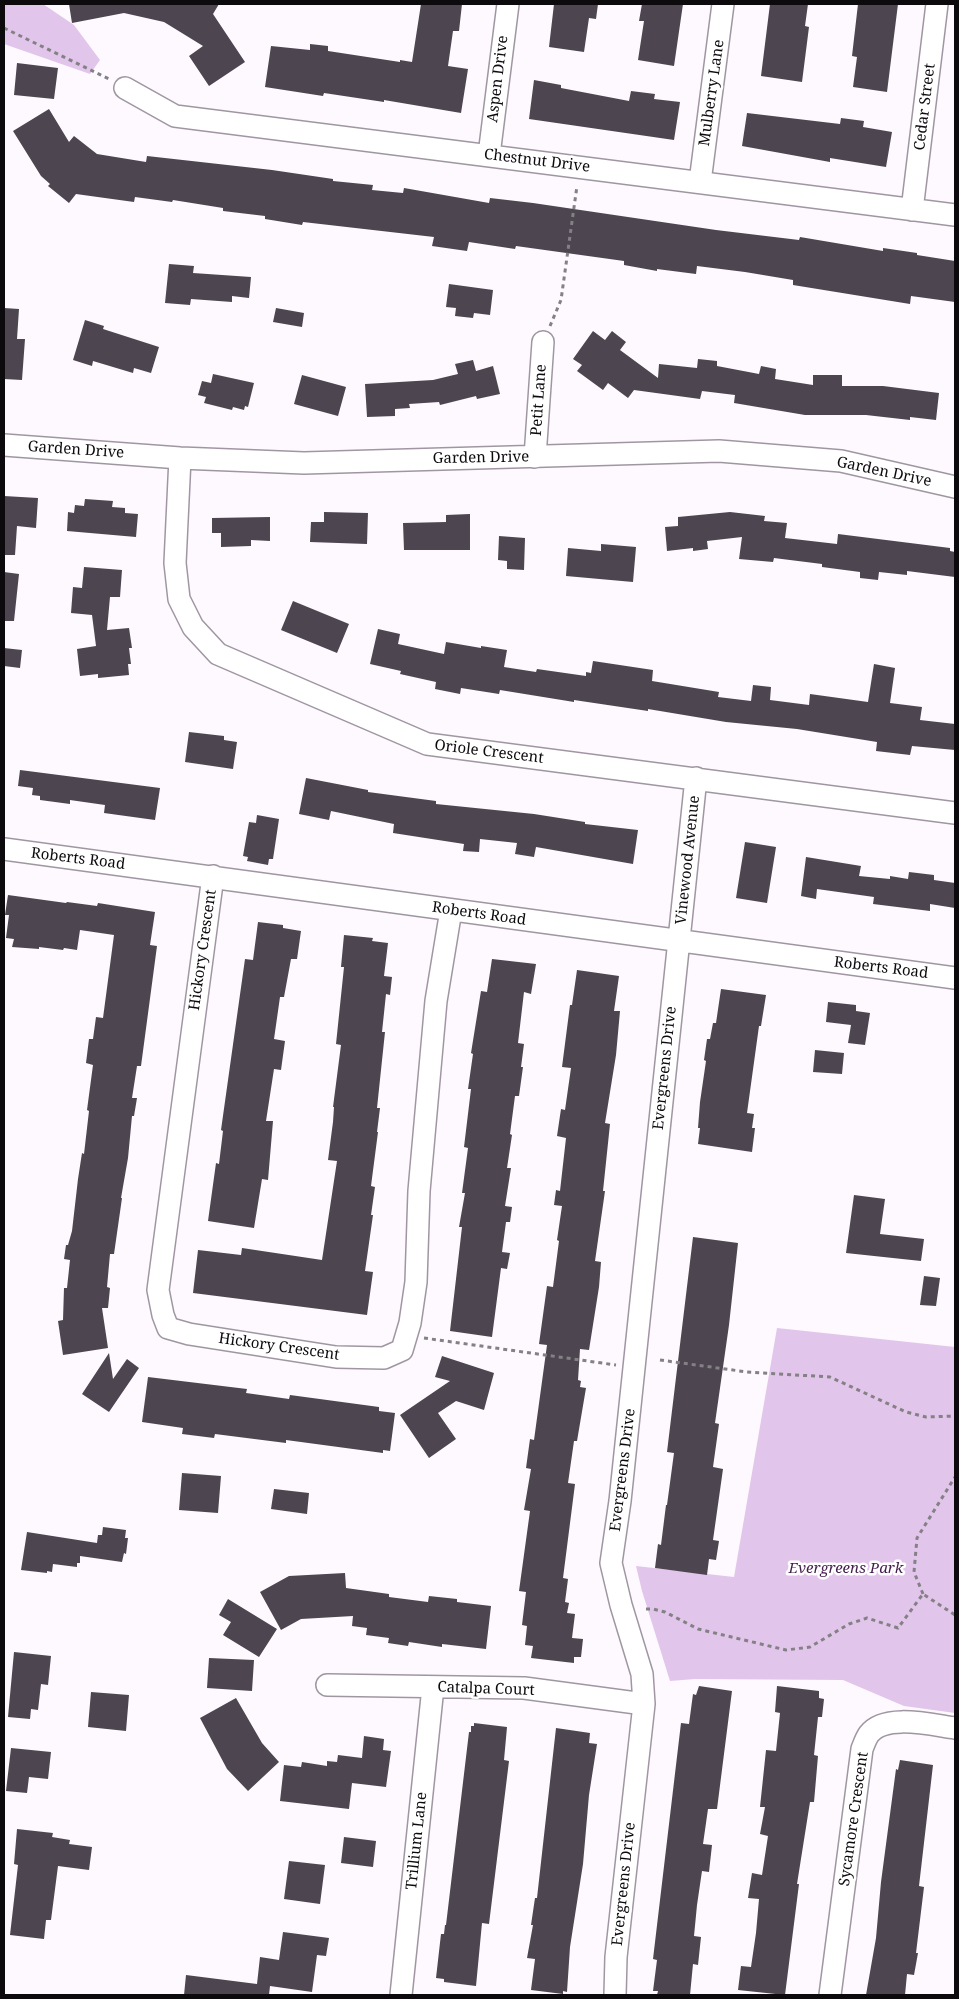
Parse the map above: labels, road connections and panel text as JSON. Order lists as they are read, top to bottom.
{
  "streets": {
    "street": [
      "Aspen Drive",
      "Mulberry Lane",
      "Cedar Street",
      "Chestnut Drive",
      "Petit Lane",
      "Garden Drive",
      "Oriole Crescent",
      "Roberts Road",
      "Vinewood Avenue",
      "Hickory Crescent",
      "Evergreens Drive",
      "Catalpa Court",
      "Sycamore Crescent",
      "Trillium Lane"
    ]
  },
  "crossings": [
    ["Aspen Drive", "Chestnut Drive"],
    ["Mulberry Lane", "Chestnut Drive"],
    ["Cedar Street", "Chestnut Drive"],
    ["Petit Lane", "Garden Drive"],
    ["Garden Drive", "Oriole Crescent"],
    ["Oriole Crescent", "Vinewood Avenue"],
    ["Roberts Road", "Vinewood Avenue"],
    ["Roberts Road", "Hickory Crescent"],
    ["Roberts Road", "Evergreens Drive"],
    ["Vinewood Avenue", "Evergreens Drive"],
    ["Evergreens Drive", "Catalpa Court"],
    ["Catalpa Court", "Trillium Lane"]
  ],
  "parks": ["Evergreens Park"]
}
